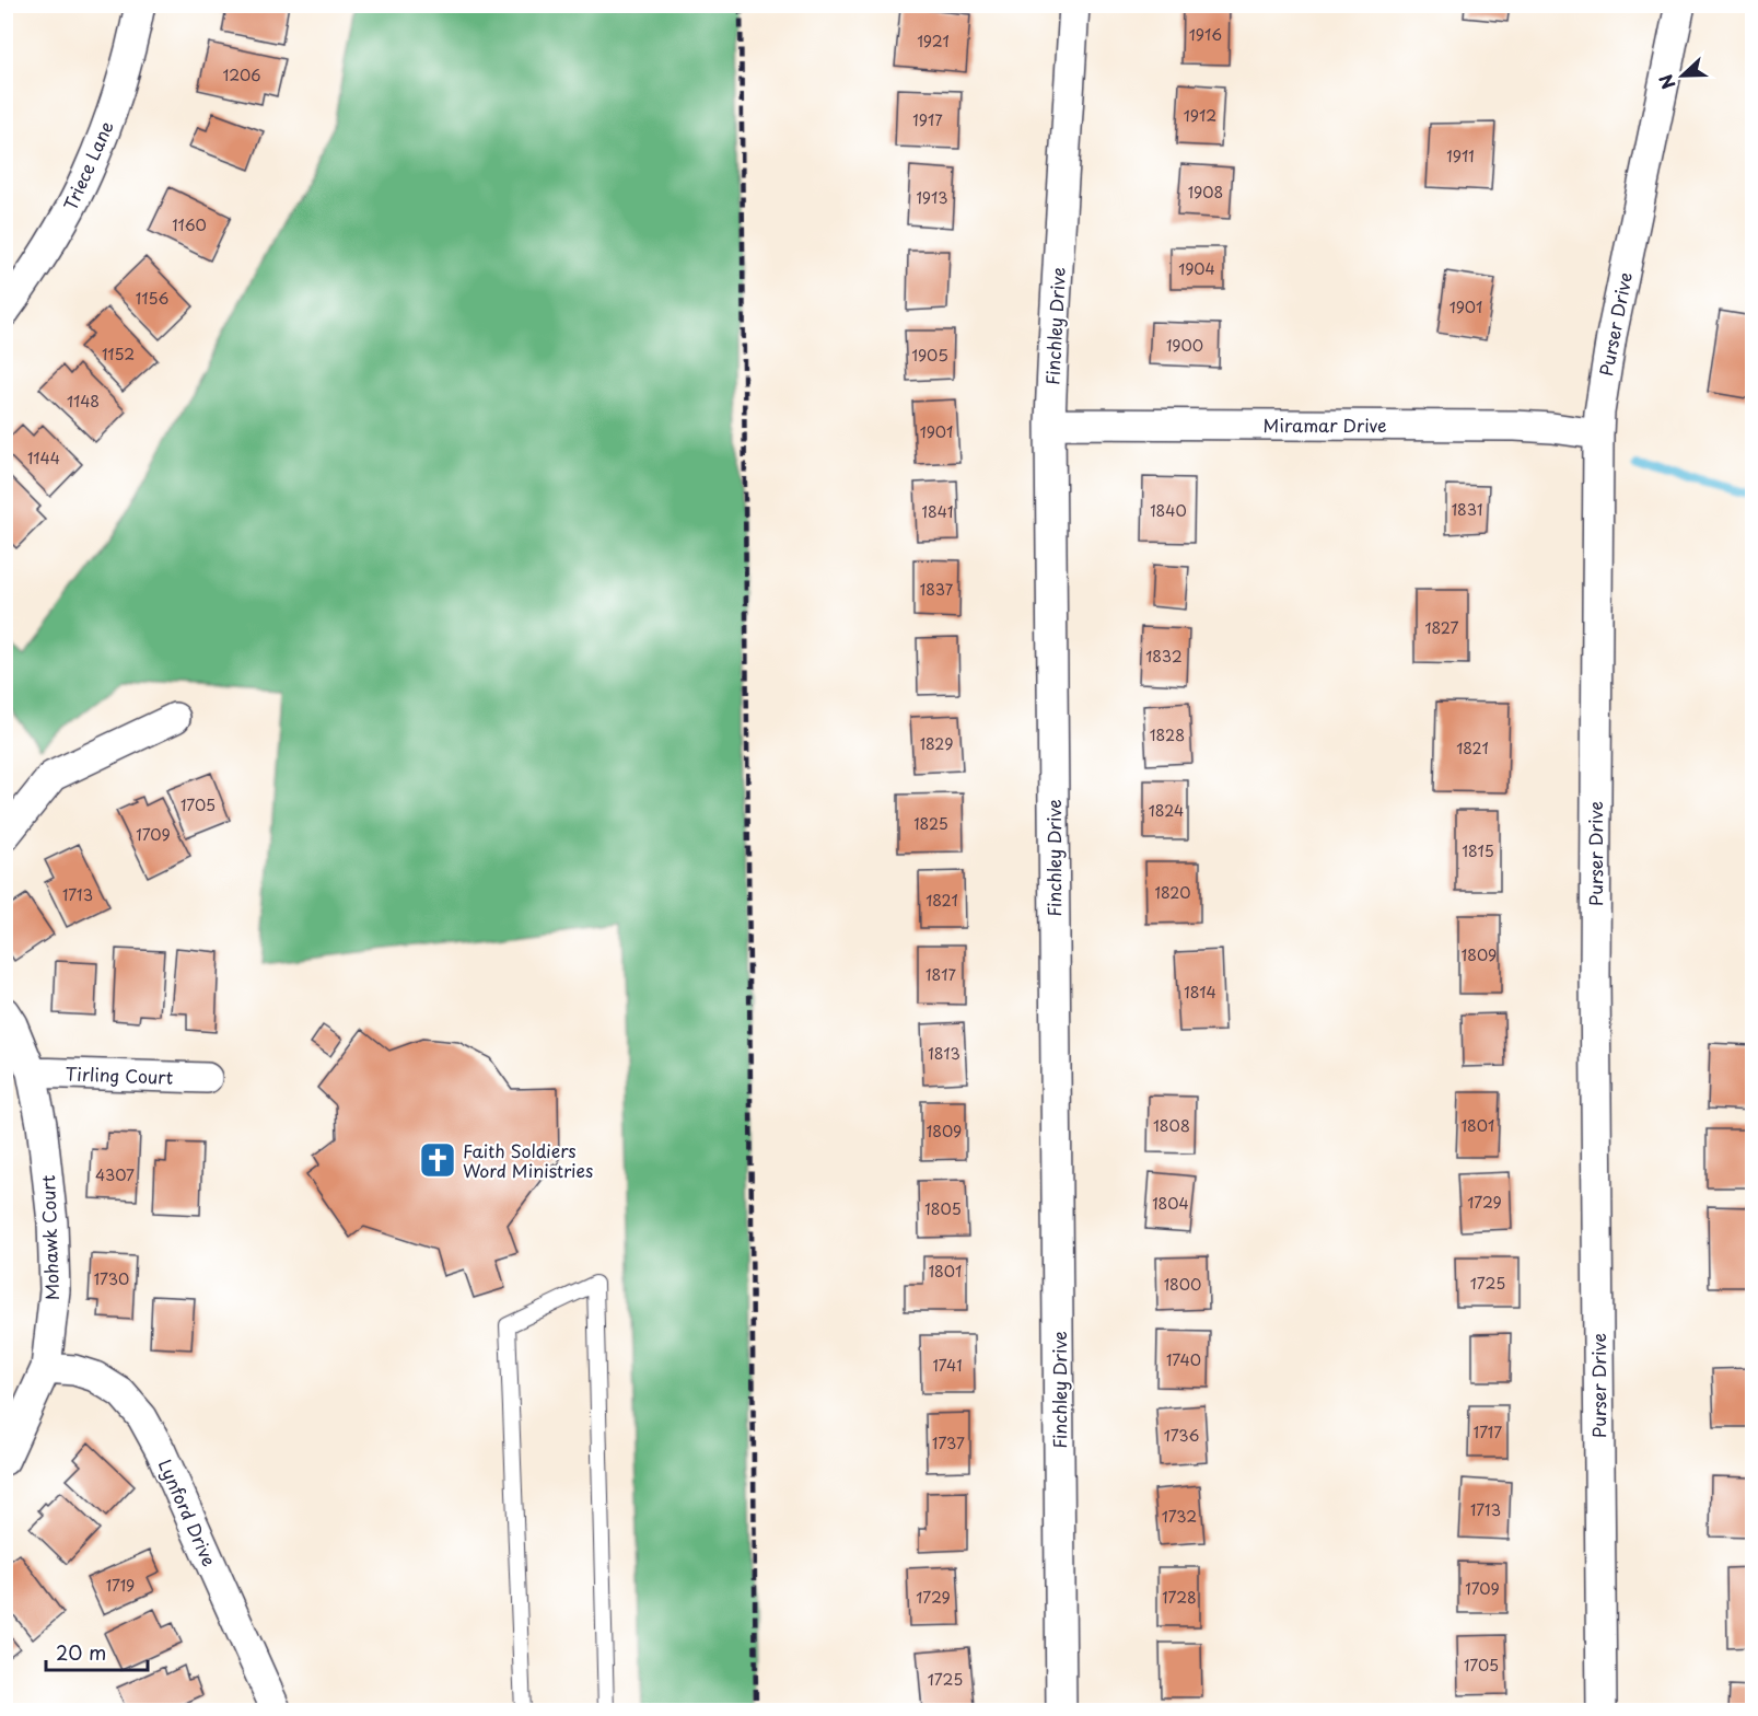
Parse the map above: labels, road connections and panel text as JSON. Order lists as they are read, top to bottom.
{
  "streets": {
    "street": [
      "Triece Lane",
      "Purser Drive",
      "Finchley Drive",
      "Miramar Drive",
      "Tirling Court",
      "Mohawk Court",
      "Lynford Drive"
    ]
  },
  "crossings": [
    ["Purser Drive", "Miramar Drive"],
    ["Finchley Drive", "Miramar Drive"],
    ["Tirling Court", "Mohawk Court"],
    ["Mohawk Court", "Lynford Drive"]
  ],
  "places": {
    "church": ["Faith Soldiers Word Ministries"]
  },
  "house_numbers": [
    "1916",
    "1921",
    "1206",
    "1912",
    "1917",
    "1911",
    "1908",
    "1913",
    "1160",
    "1904",
    "1156",
    "1901",
    "1900",
    "1152",
    "1905",
    "1148",
    "1901",
    "1144",
    "1831",
    "1840",
    "1841",
    "1837",
    "1827",
    "1832",
    "1828",
    "1829",
    "1821",
    "1705",
    "1824",
    "1825",
    "1709",
    "1815",
    "1820",
    "1713",
    "1821",
    "1809",
    "1817",
    "1814",
    "1813",
    "1808",
    "1801",
    "1809",
    "4307",
    "1729",
    "1804",
    "1805",
    "1801",
    "1730",
    "1725",
    "1800",
    "1740",
    "1741",
    "1717",
    "1736",
    "1737",
    "1713",
    "1732",
    "1719",
    "1709",
    "1729",
    "1728",
    "1705",
    "1725"
  ],
  "scale_bar": "20 m",
  "north": "left"
}
